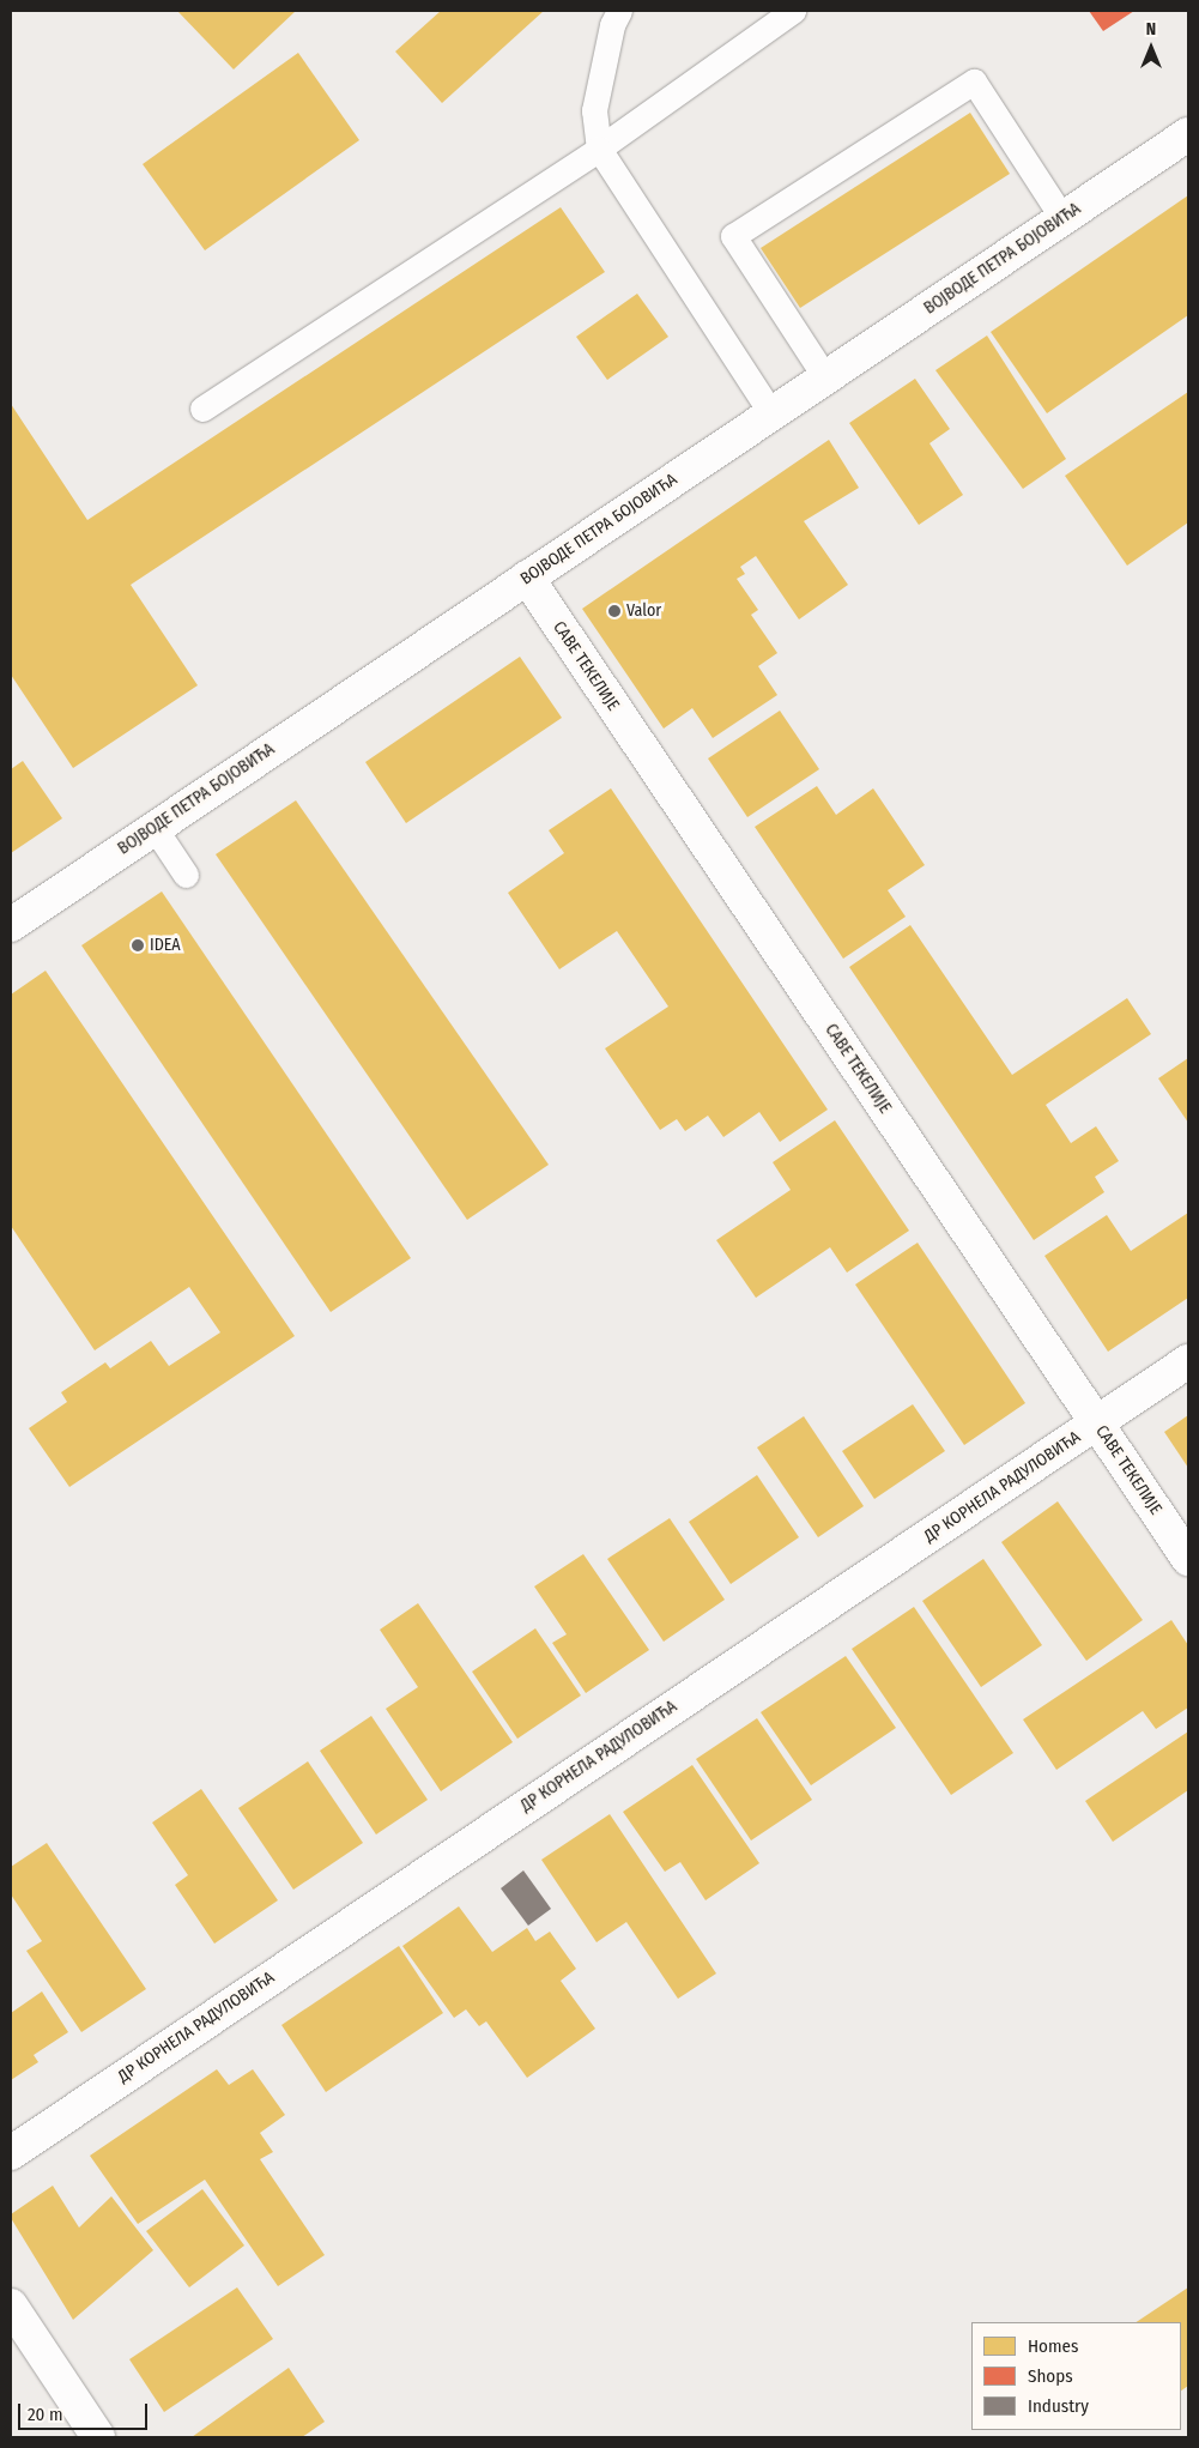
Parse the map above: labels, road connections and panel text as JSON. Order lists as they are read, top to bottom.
{
  "streets": {
    "street": ["ВОЈВОДЕ ПЕТРА БОЈОВИЋА", "САВЕ ТЕКЕЛИЈЕ", "ДР КОРНЕЛА РАДУЛОВИЋА"]
  },
  "crossings": [
    ["ВОЈВОДЕ ПЕТРА БОЈОВИЋА", "САВЕ ТЕКЕЛИЈЕ"],
    ["САВЕ ТЕКЕЛИЈЕ", "ДР КОРНЕЛА РАДУЛОВИЋА"]
  ],
  "places": ["Valor", "IDEA"],
  "legend": ["Homes", "Shops", "Industry"],
  "scale_bar": "20 m",
  "north": "top"
}
